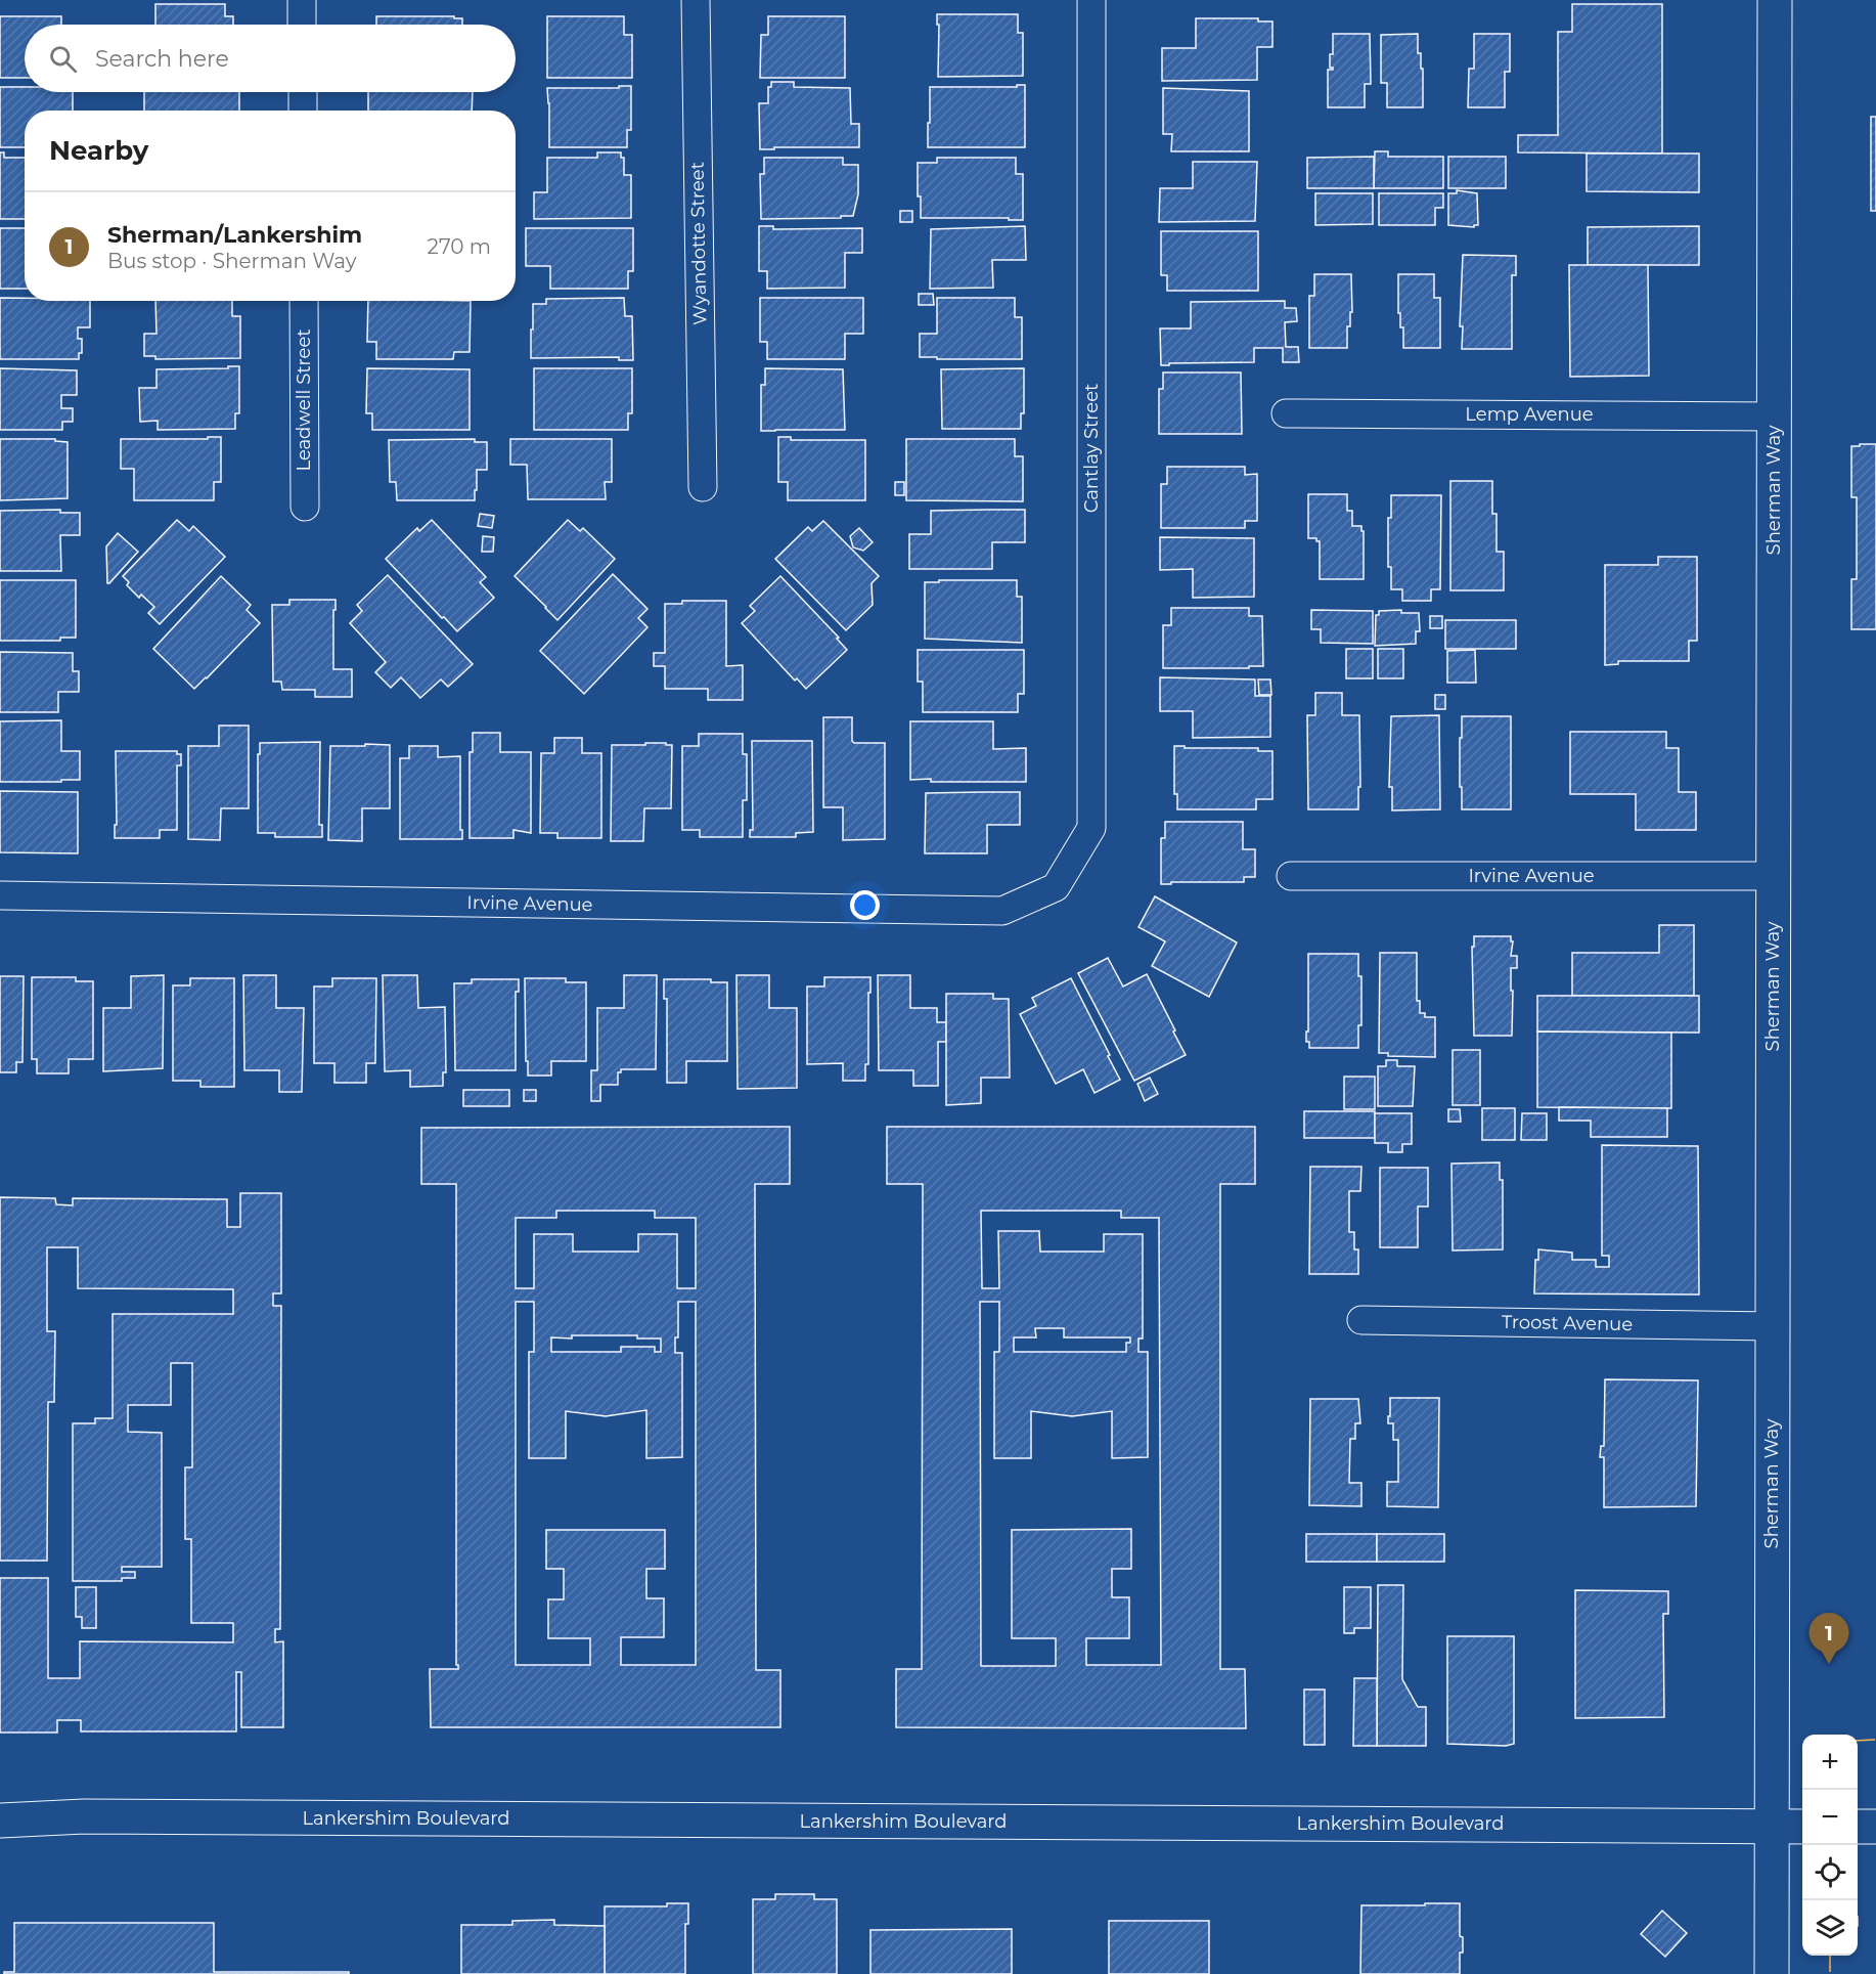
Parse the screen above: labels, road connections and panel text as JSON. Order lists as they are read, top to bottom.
{
  "streets": {
    "main road": ["Sherman Way", "Lankershim Boulevard"],
    "street": [
      "Wyandotte Street",
      "Leadwell Street",
      "Lemp Avenue",
      "Cantlay Street",
      "Irvine Avenue",
      "Troost Avenue"
    ]
  },
  "crossings": [
    ["Lemp Avenue", "Sherman Way"],
    ["Cantlay Street", "Irvine Avenue"],
    ["Sherman Way", "Irvine Avenue"],
    ["Sherman Way", "Troost Avenue"],
    ["Sherman Way", "Lankershim Boulevard"]
  ],
  "page": {
    "search": "Search here",
    "heading": "Nearby",
    "list": [
      {
        "mark": "1",
        "name": "Sherman/Lankershim",
        "note": "Bus stop · Sherman Way",
        "value": "270 m"
      }
    ],
    "pins": "1",
    "map_buttons": ["+", "−"]
  }
}
